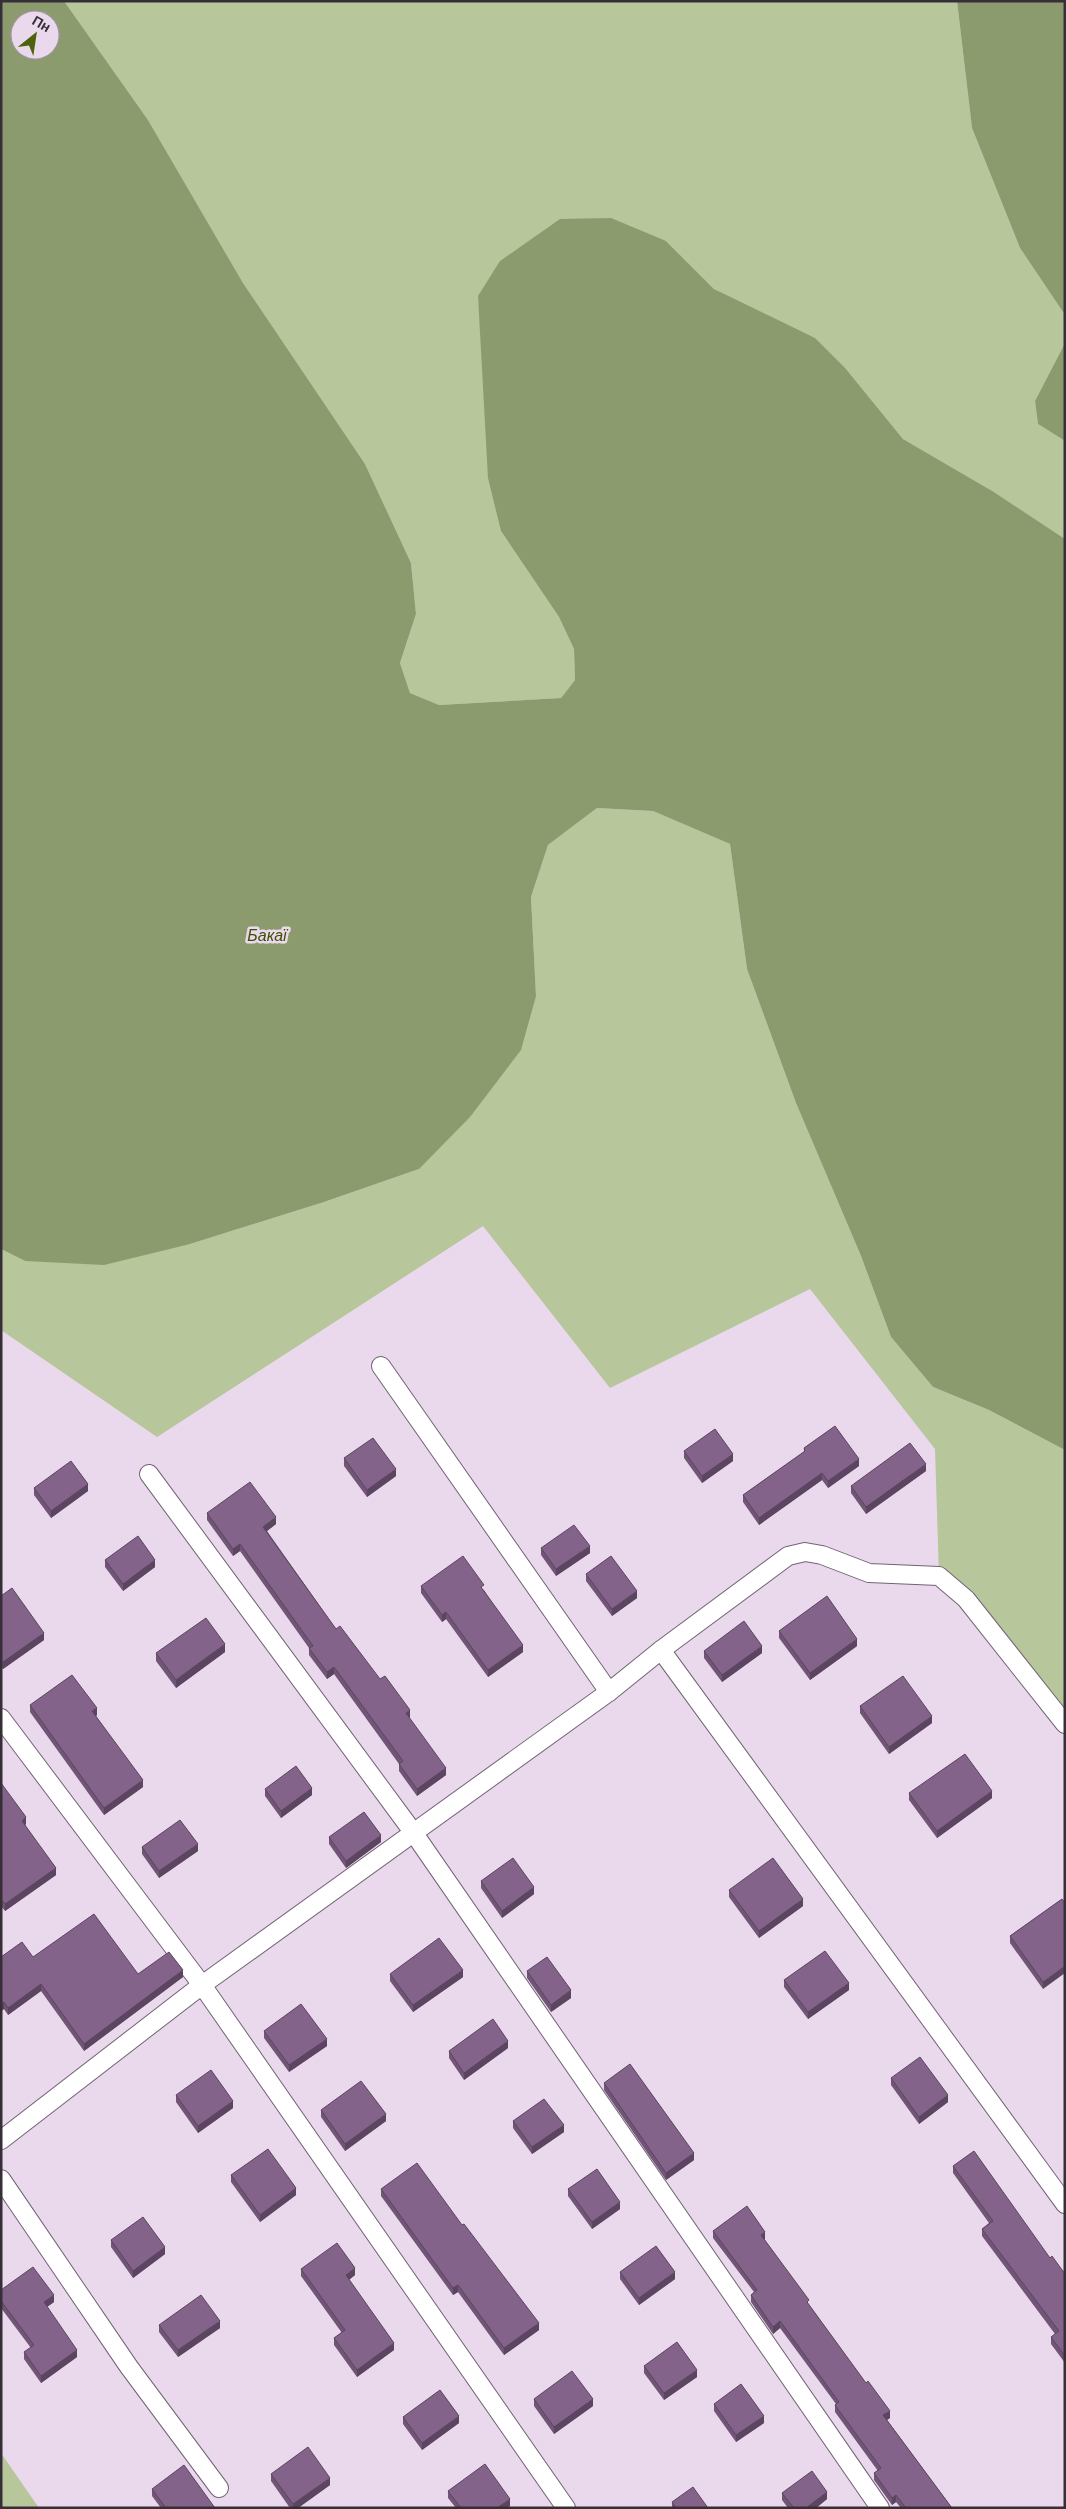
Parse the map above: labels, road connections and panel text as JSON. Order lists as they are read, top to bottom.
{
  "water": ["Бакаї"],
  "north": "top right"
}
